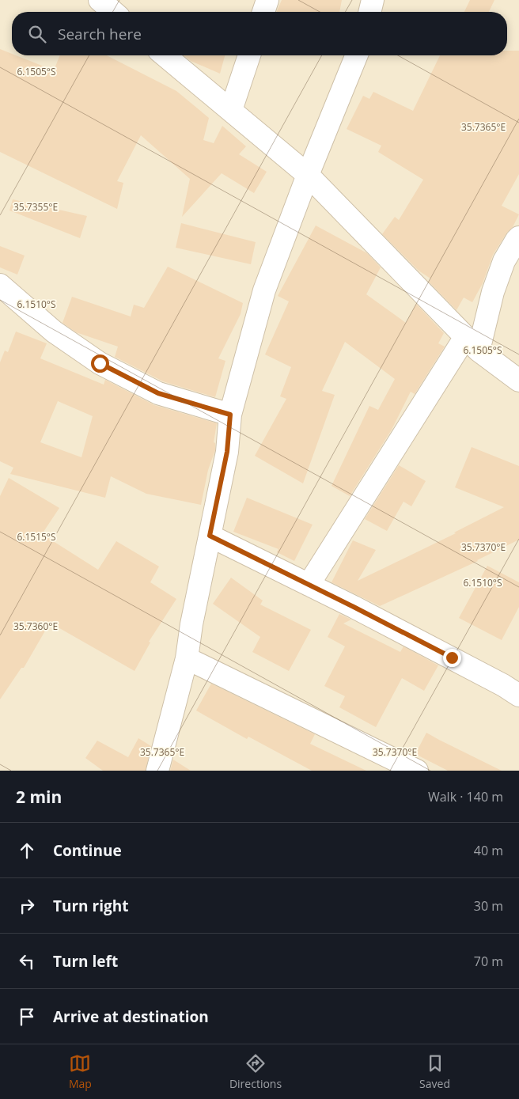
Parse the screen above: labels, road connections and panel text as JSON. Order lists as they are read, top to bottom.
{
  "page": {
    "search": "Search here",
    "heading": ["2 min", "Walk · 140 m"],
    "list": [
      ["Continue", "40 m"],
      ["Turn right", "30 m"],
      ["Turn left", "70 m"],
      "Arrive at destination"
    ],
    "nav": ["Map", "Directions", "Saved"]
  },
  "coordinates": [
    "6.1505°S",
    "35.7365°E",
    "35.7355°E",
    "6.1510°S",
    "6.1515°S",
    "35.7370°E",
    "35.7360°E"
  ]
}
